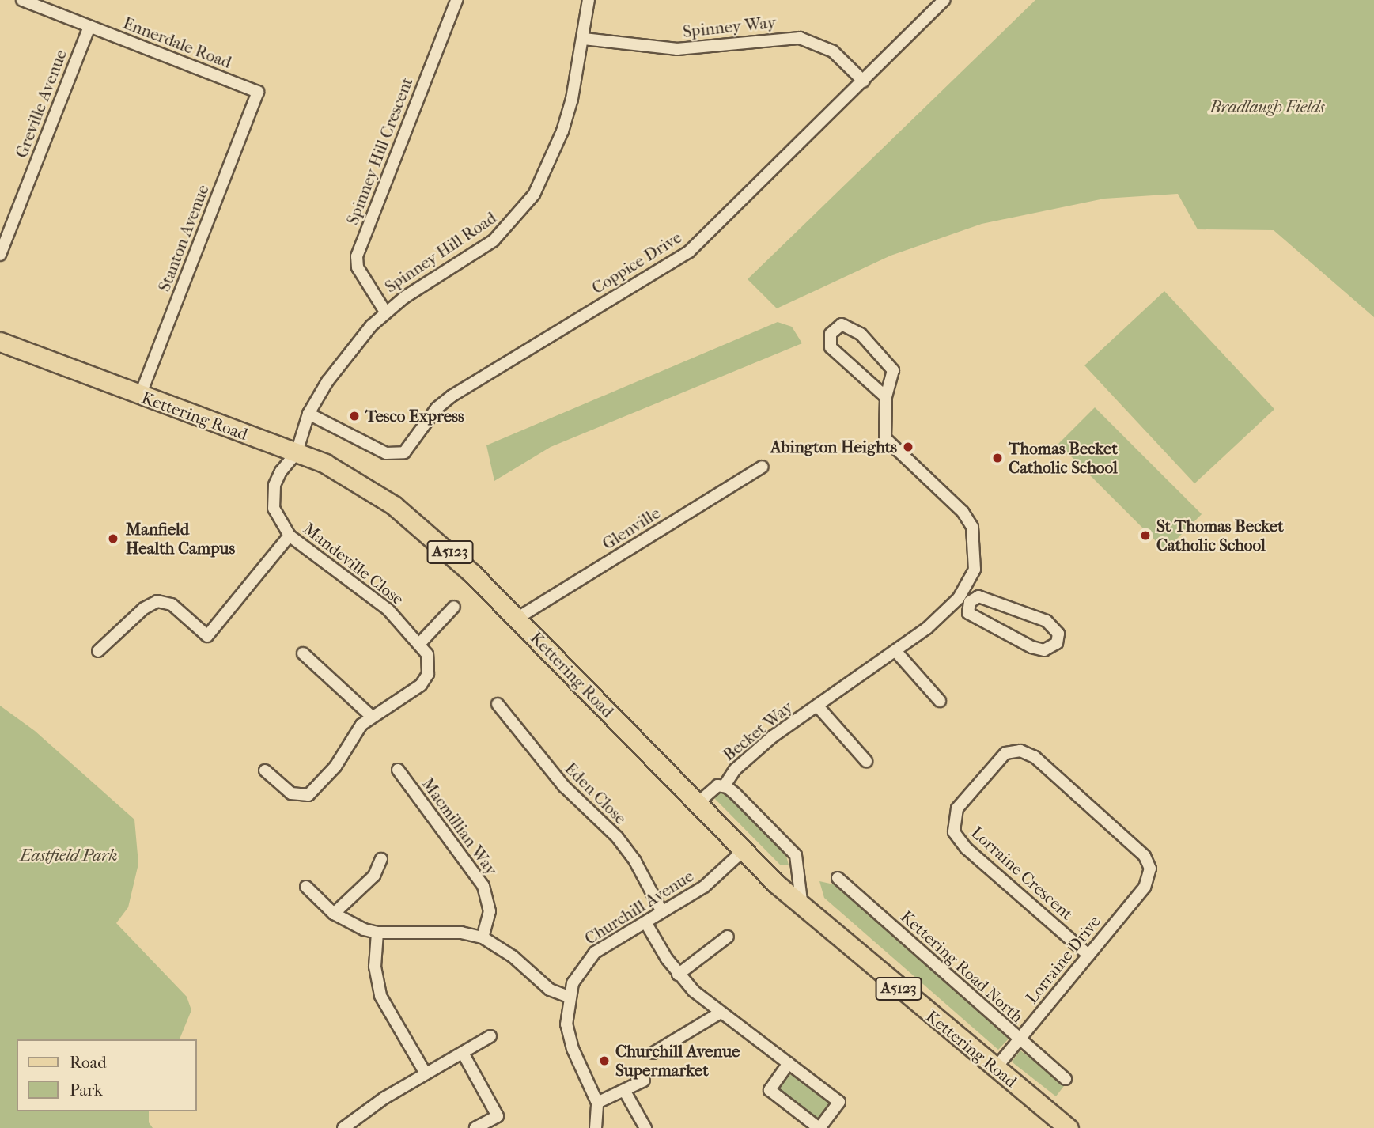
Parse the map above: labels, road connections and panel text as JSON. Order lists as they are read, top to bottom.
{
  "streets": {
    "main road": ["Kettering Road", "A5123"],
    "street": [
      "Spinney Way",
      "Ennerdale Road",
      "Greville Avenue",
      "Spinney Hill Crescent",
      "Stanton Avenue",
      "Spinney Hill Road",
      "Coppice Drive",
      "Glenville",
      "Mandeville Close",
      "Becket Way",
      "Eden Close",
      "Macmillian Way",
      "Lorraine Crescent",
      "Churchill Avenue",
      "Lorraine Drive",
      "Kettering Road North"
    ]
  },
  "crossings": [
    ["Spinney Way", "Spinney Hill Road"],
    ["Spinney Way", "Coppice Drive"],
    ["Ennerdale Road", "Greville Avenue"],
    ["Ennerdale Road", "Stanton Avenue"],
    ["Spinney Hill Crescent", "Spinney Hill Road"],
    ["Stanton Avenue", "Kettering Road"],
    ["Spinney Hill Road", "Coppice Drive"],
    ["Spinney Hill Road", "Kettering Road"],
    ["Spinney Hill Road", "Mandeville Close"],
    ["Kettering Road", "Glenville"],
    ["Kettering Road", "Mandeville Close"],
    ["Kettering Road", "Churchill Avenue"],
    ["Kettering Road", "Lorraine Drive"],
    ["Eden Close", "Churchill Avenue"],
    ["Lorraine Crescent", "Lorraine Drive"],
    ["Lorraine Drive", "Kettering Road North"]
  ],
  "parks": ["Bradlaugh Fields", "Eastfield Park"],
  "places": [
    "Tesco Express",
    "Abington Heights",
    "Thomas Becket Catholic School",
    "St Thomas Becket Catholic School",
    "Manfield Health Campus",
    "Churchill Avenue Supermarket"
  ],
  "legend": ["Road", "Park"]
}
